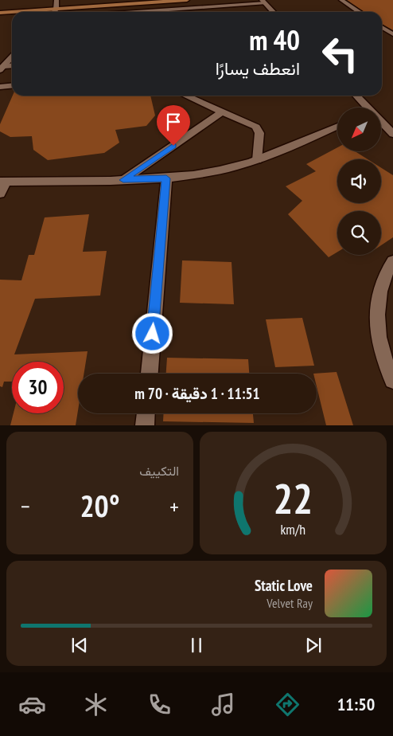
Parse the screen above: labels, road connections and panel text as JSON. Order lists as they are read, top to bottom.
{
  "north": "bottom left",
  "page": {
    "turn": ["40 m", "انعطف يسارًا"],
    "limit": "30",
    "trip": "11:51 · 1 دقيقة · 70 m",
    "tile": "التكييف",
    "heat": ["−", "20°", "+"],
    "song": ["Static Love", "Velvet Ray"],
    "tabs": "11:50",
    "gauge": ["22", "km/h"]
  }
}
